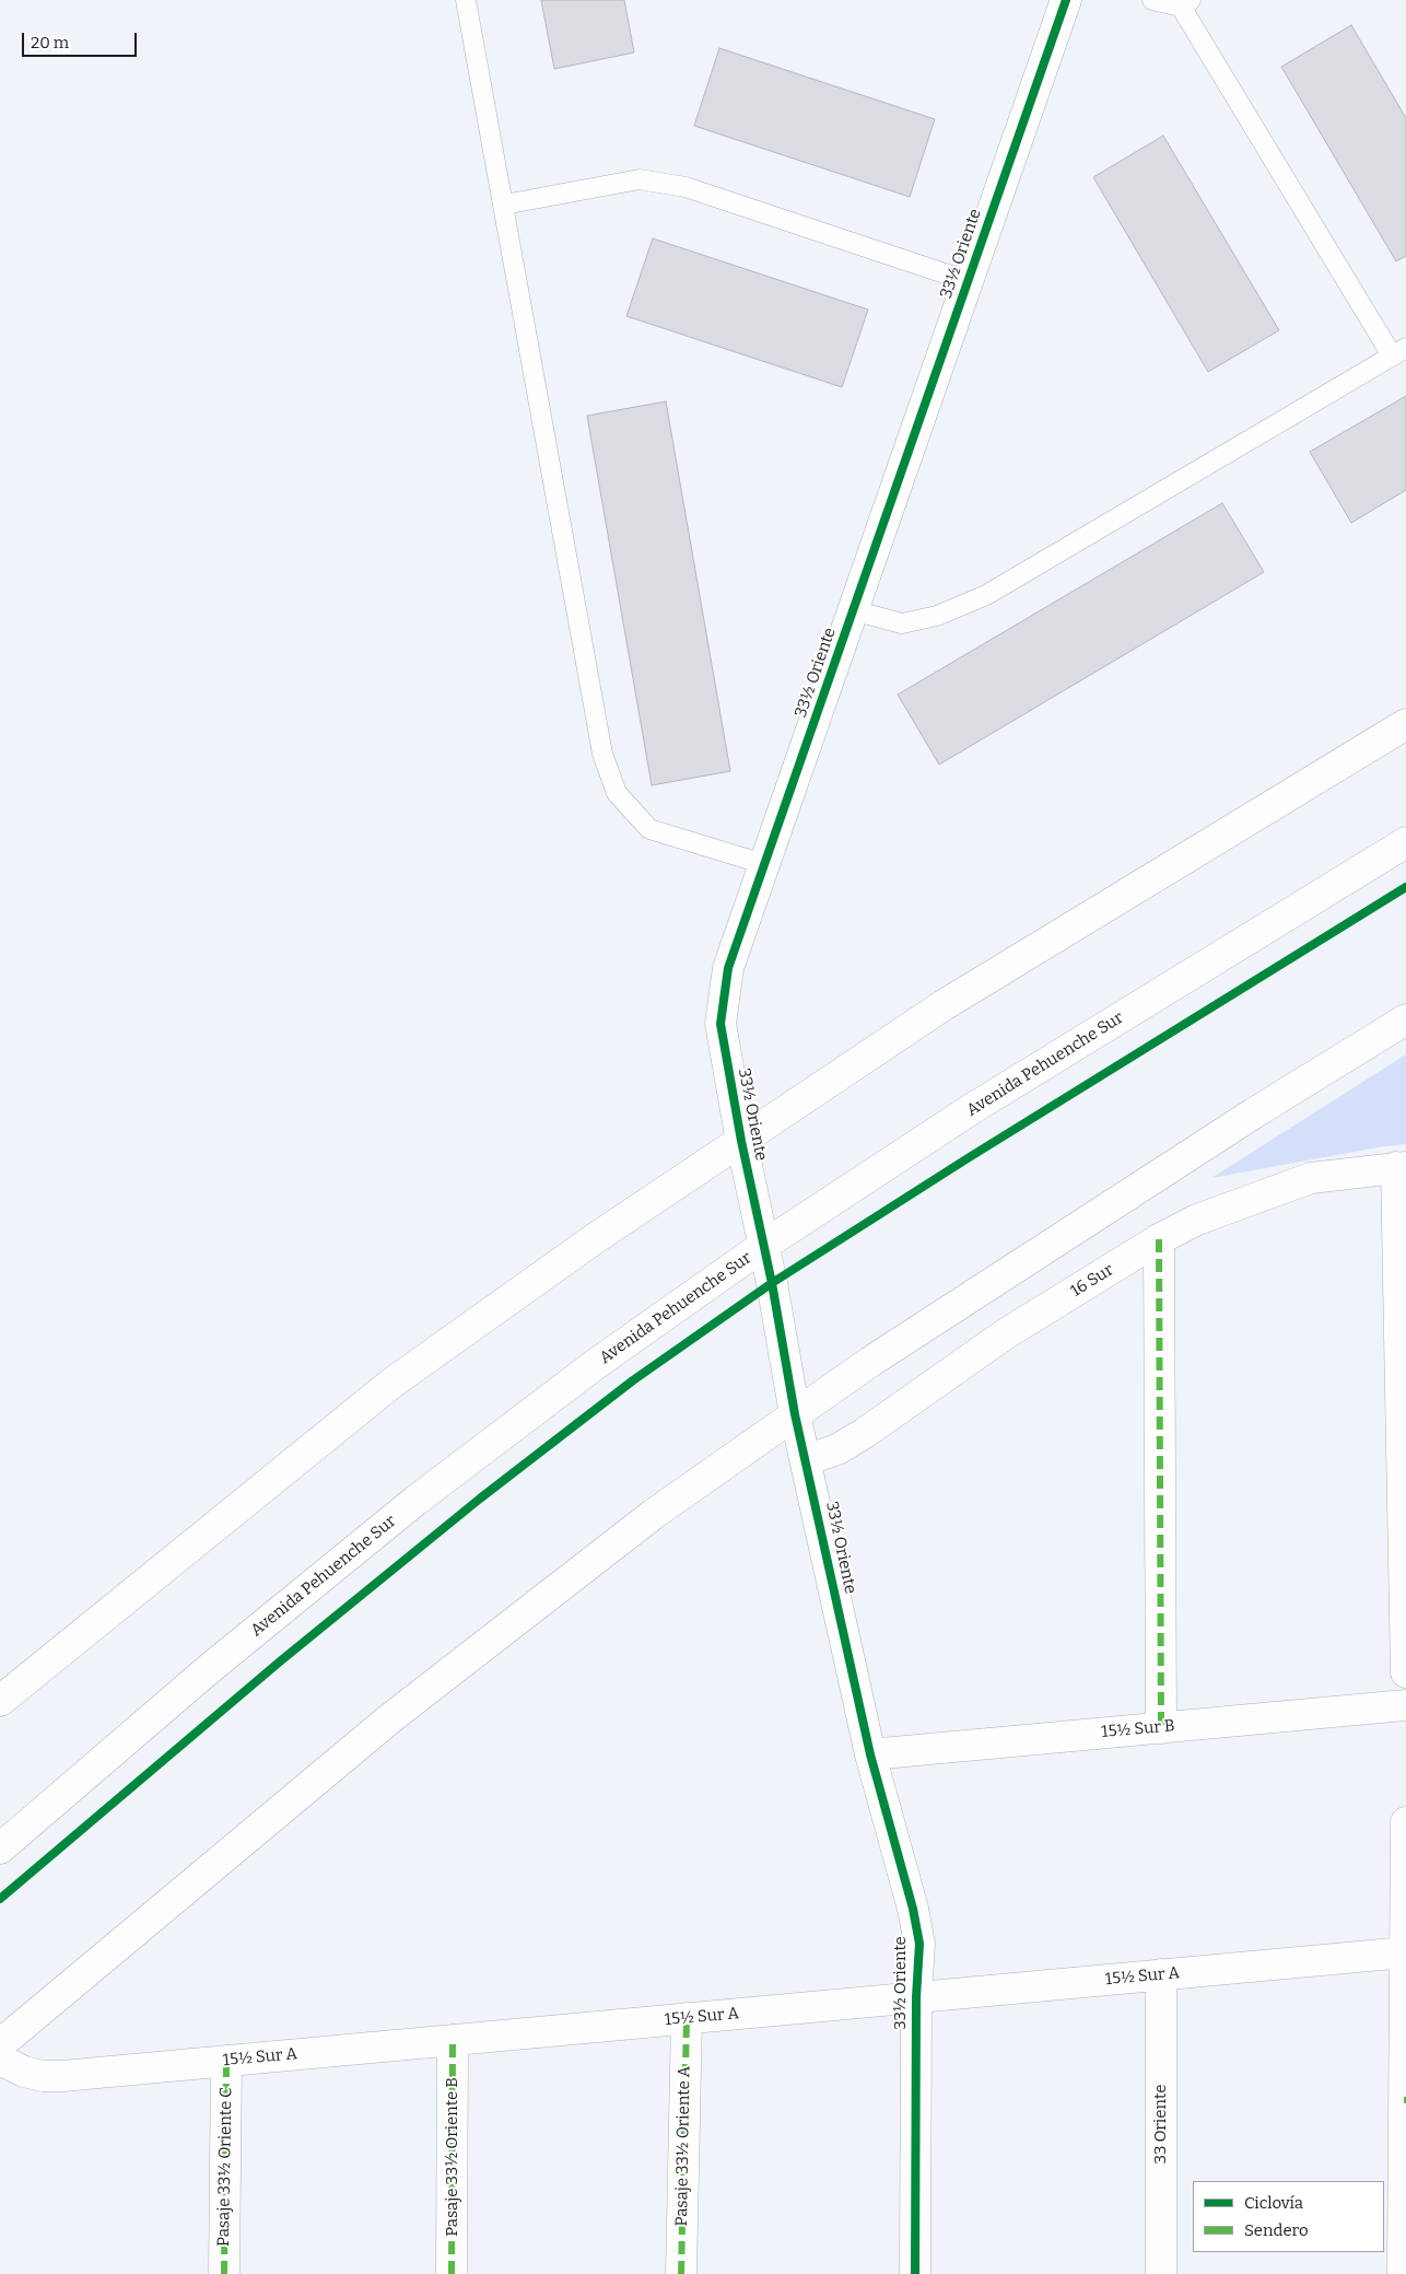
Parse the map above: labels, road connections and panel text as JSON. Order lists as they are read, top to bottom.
{
  "streets": {
    "street": [
      "33½ Oriente",
      "Avenida Pehuenche Sur",
      "16 Sur",
      "15½ Sur B",
      "15½ Sur A",
      "33 Oriente",
      "Pasaje 33½ Oriente A",
      "Pasaje 33½ Oriente B",
      "Pasaje 33½ Oriente C"
    ]
  },
  "crossings": [
    ["33½ Oriente", "Avenida Pehuenche Sur"],
    ["33½ Oriente", "16 Sur"],
    ["33½ Oriente", "15½ Sur B"],
    ["33½ Oriente", "15½ Sur A"],
    ["15½ Sur A", "33 Oriente"],
    ["15½ Sur A", "Pasaje 33½ Oriente A"],
    ["15½ Sur A", "Pasaje 33½ Oriente B"],
    ["15½ Sur A", "Pasaje 33½ Oriente C"]
  ],
  "legend": ["Ciclovía", "Sendero"],
  "scale_bar": "20 m"
}
